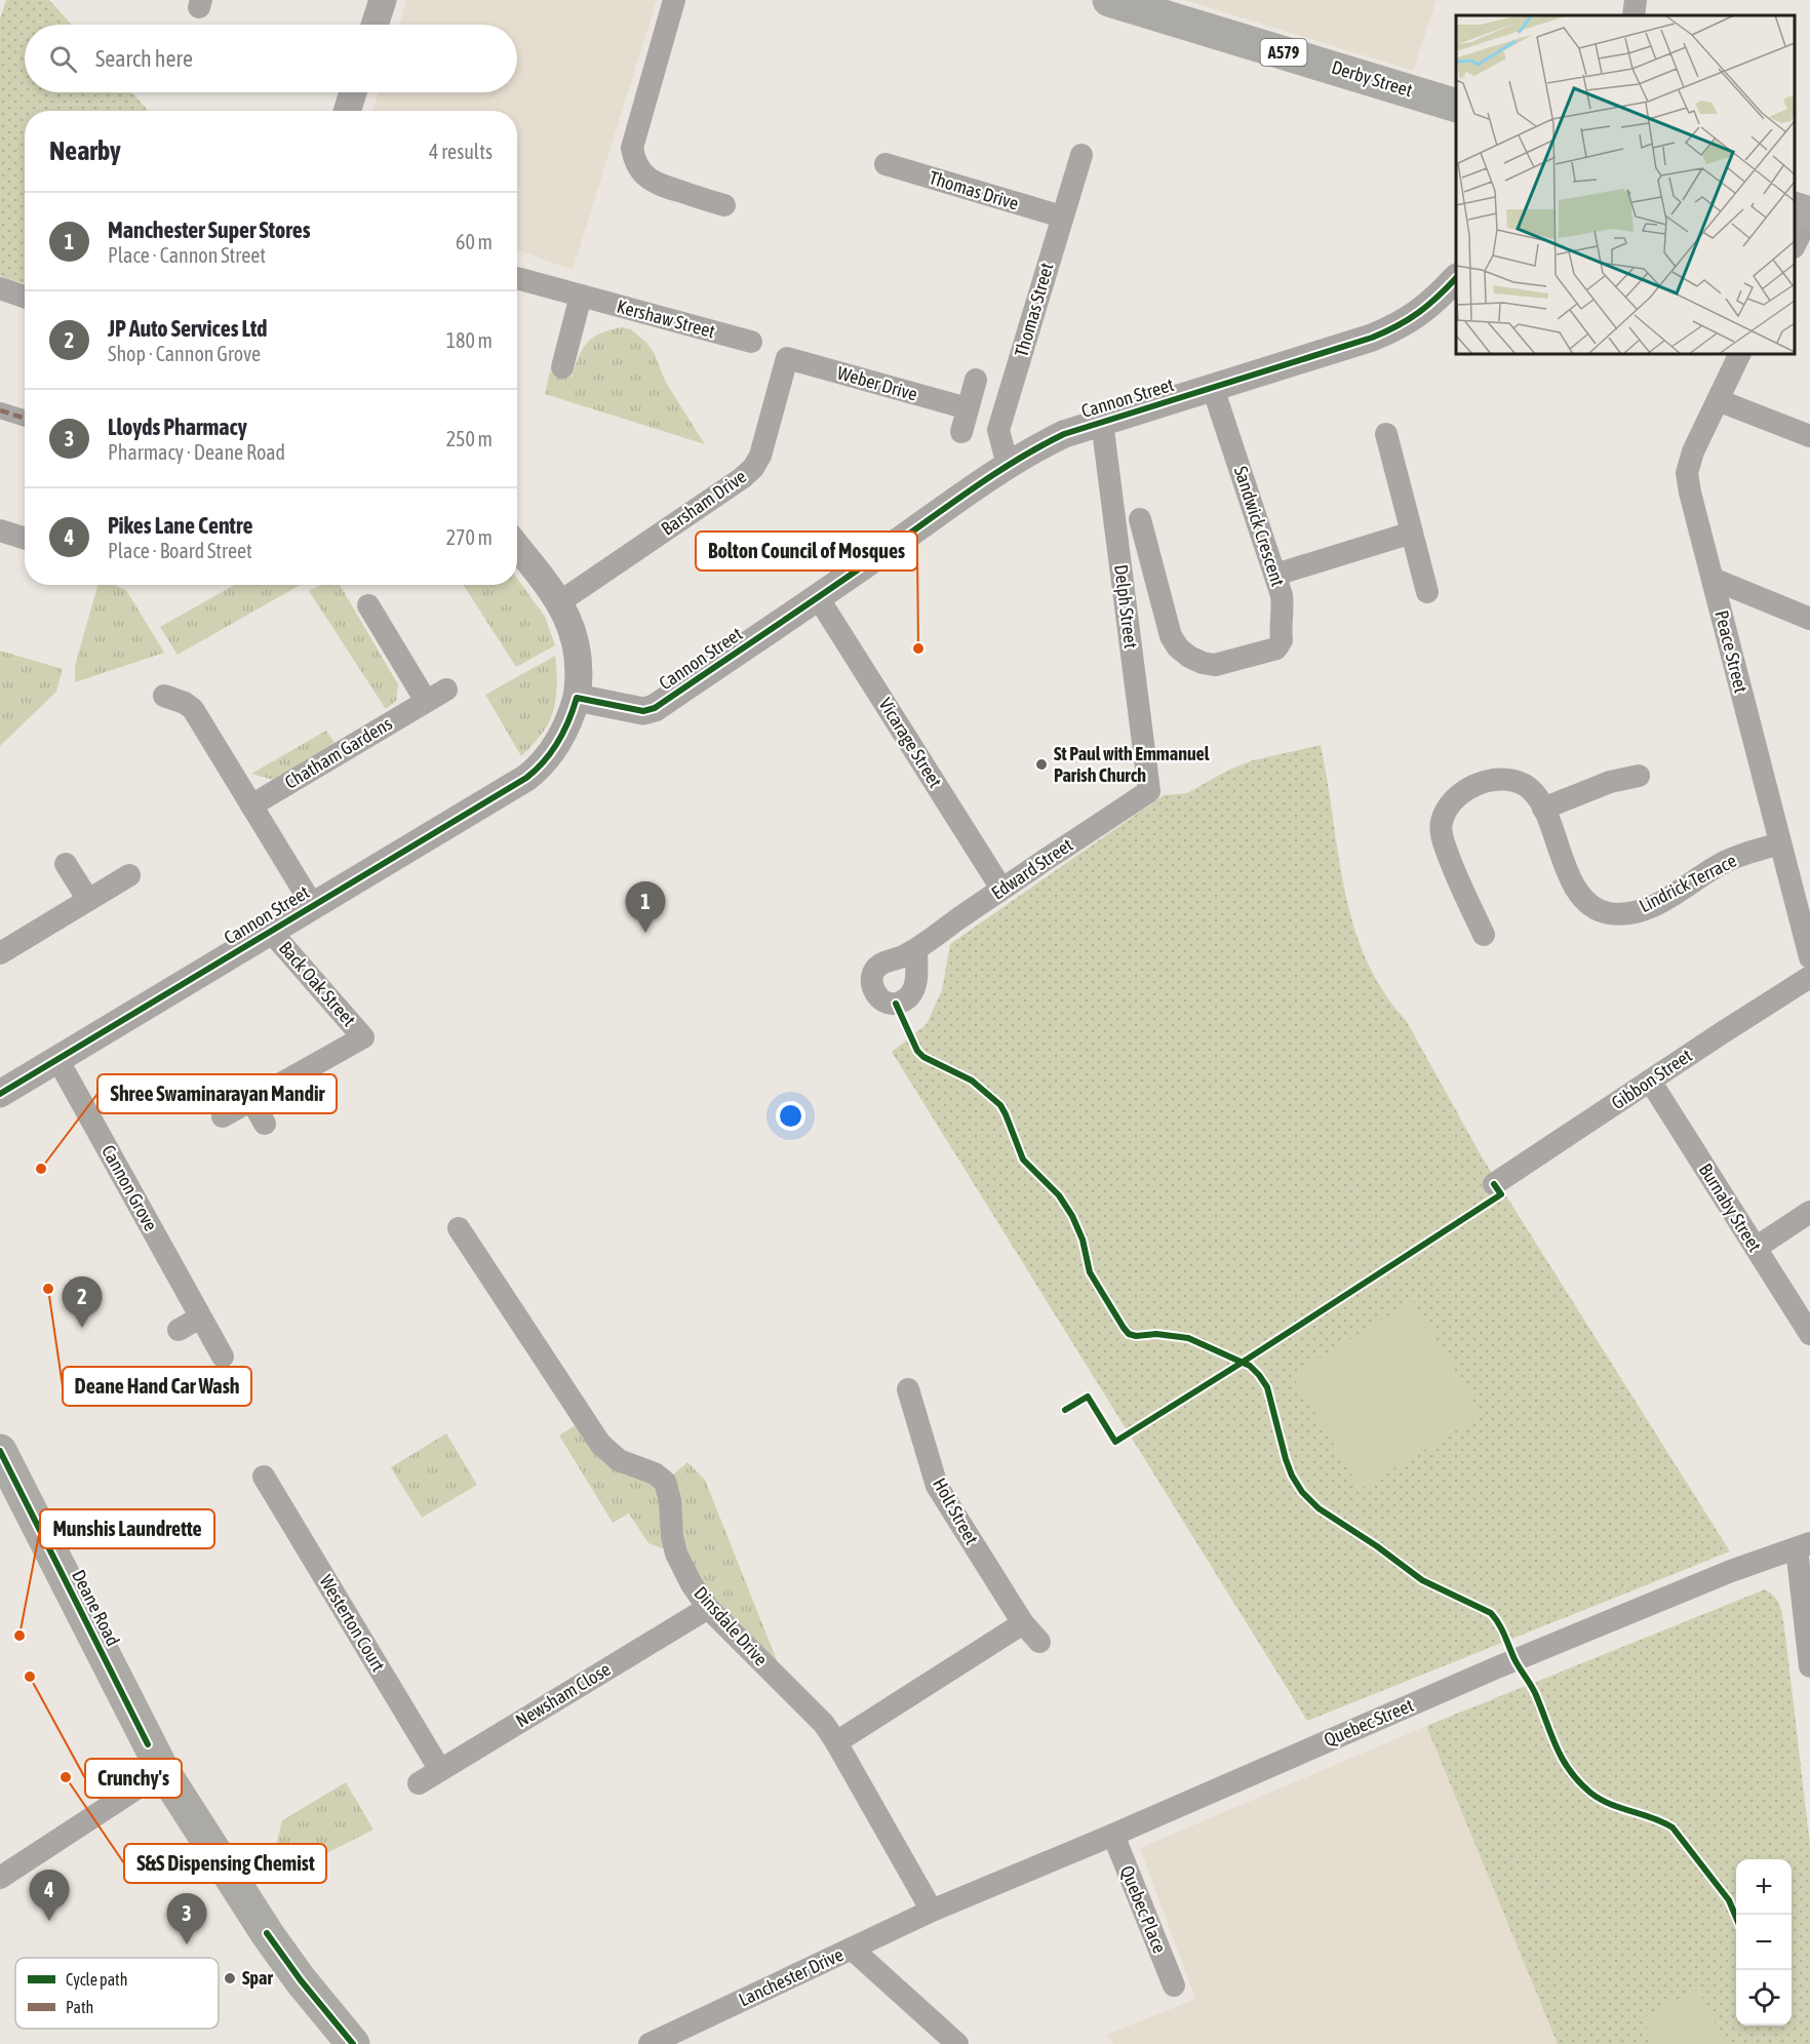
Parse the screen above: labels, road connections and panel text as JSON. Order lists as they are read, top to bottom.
{
  "streets": {
    "main road": ["A579", "Derby Street", "Deane Road"],
    "street": [
      "Thomas Drive",
      "Thomas Street",
      "Kershaw Street",
      "Weber Drive",
      "Cannon Street",
      "Barsham Drive",
      "Sandwick Crescent",
      "Delph Street",
      "Peace Street",
      "Vicarage Street",
      "Chatham Gardens",
      "Edward Street",
      "Lindrick Terrace",
      "Back Oak Street",
      "Gibbon Street",
      "Cannon Grove",
      "Burnaby Street",
      "Holt Street",
      "Westerton Court",
      "Dinsdale Drive",
      "Newsham Close",
      "Quebec Street",
      "Quebec Place",
      "Lanchester Drive"
    ]
  },
  "crossings": [
    ["Thomas Drive", "Thomas Street"],
    ["Thomas Street", "Cannon Street"],
    ["Weber Drive", "Barsham Drive"],
    ["Cannon Street", "Sandwick Crescent"],
    ["Cannon Street", "Delph Street"],
    ["Cannon Street", "Vicarage Street"],
    ["Cannon Street", "Back Oak Street"],
    ["Cannon Street", "Cannon Grove"],
    ["Delph Street", "Edward Street"],
    ["Peace Street", "Lindrick Terrace"],
    ["Vicarage Street", "Edward Street"],
    ["Gibbon Street", "Burnaby Street"],
    ["Westerton Court", "Newsham Close"],
    ["Dinsdale Drive", "Newsham Close"],
    ["Dinsdale Drive", "Quebec Street"],
    ["Dinsdale Drive", "Lanchester Drive"],
    ["Quebec Street", "Quebec Place"],
    ["Quebec Street", "Lanchester Drive"]
  ],
  "places": [
    "Bolton Council of Mosques",
    "St Paul with Emmanuel Parish Church",
    "Shree Swaminarayan Mandir",
    "Deane Hand Car Wash",
    "Munshis Laundrette",
    "Crunchy's",
    "S&S Dispensing Chemist",
    "Spar"
  ],
  "legend": ["Cycle path", "Path"],
  "page": {
    "search": "Search here",
    "heading": ["Nearby", "4 results"],
    "list": [
      {
        "mark": "1",
        "name": "Manchester Super Stores",
        "note": "Place · Cannon Street",
        "value": "60 m"
      },
      {
        "mark": "2",
        "name": "JP Auto Services Ltd",
        "note": "Shop · Cannon Grove",
        "value": "180 m"
      },
      {
        "mark": "3",
        "name": "Lloyds Pharmacy",
        "note": "Pharmacy · Deane Road",
        "value": "250 m"
      },
      {
        "mark": "4",
        "name": "Pikes Lane Centre",
        "note": "Place · Board Street",
        "value": "270 m"
      }
    ],
    "pins": [
      "1",
      "2",
      "4",
      "3"
    ],
    "map_buttons": ["+", "−"]
  }
}
